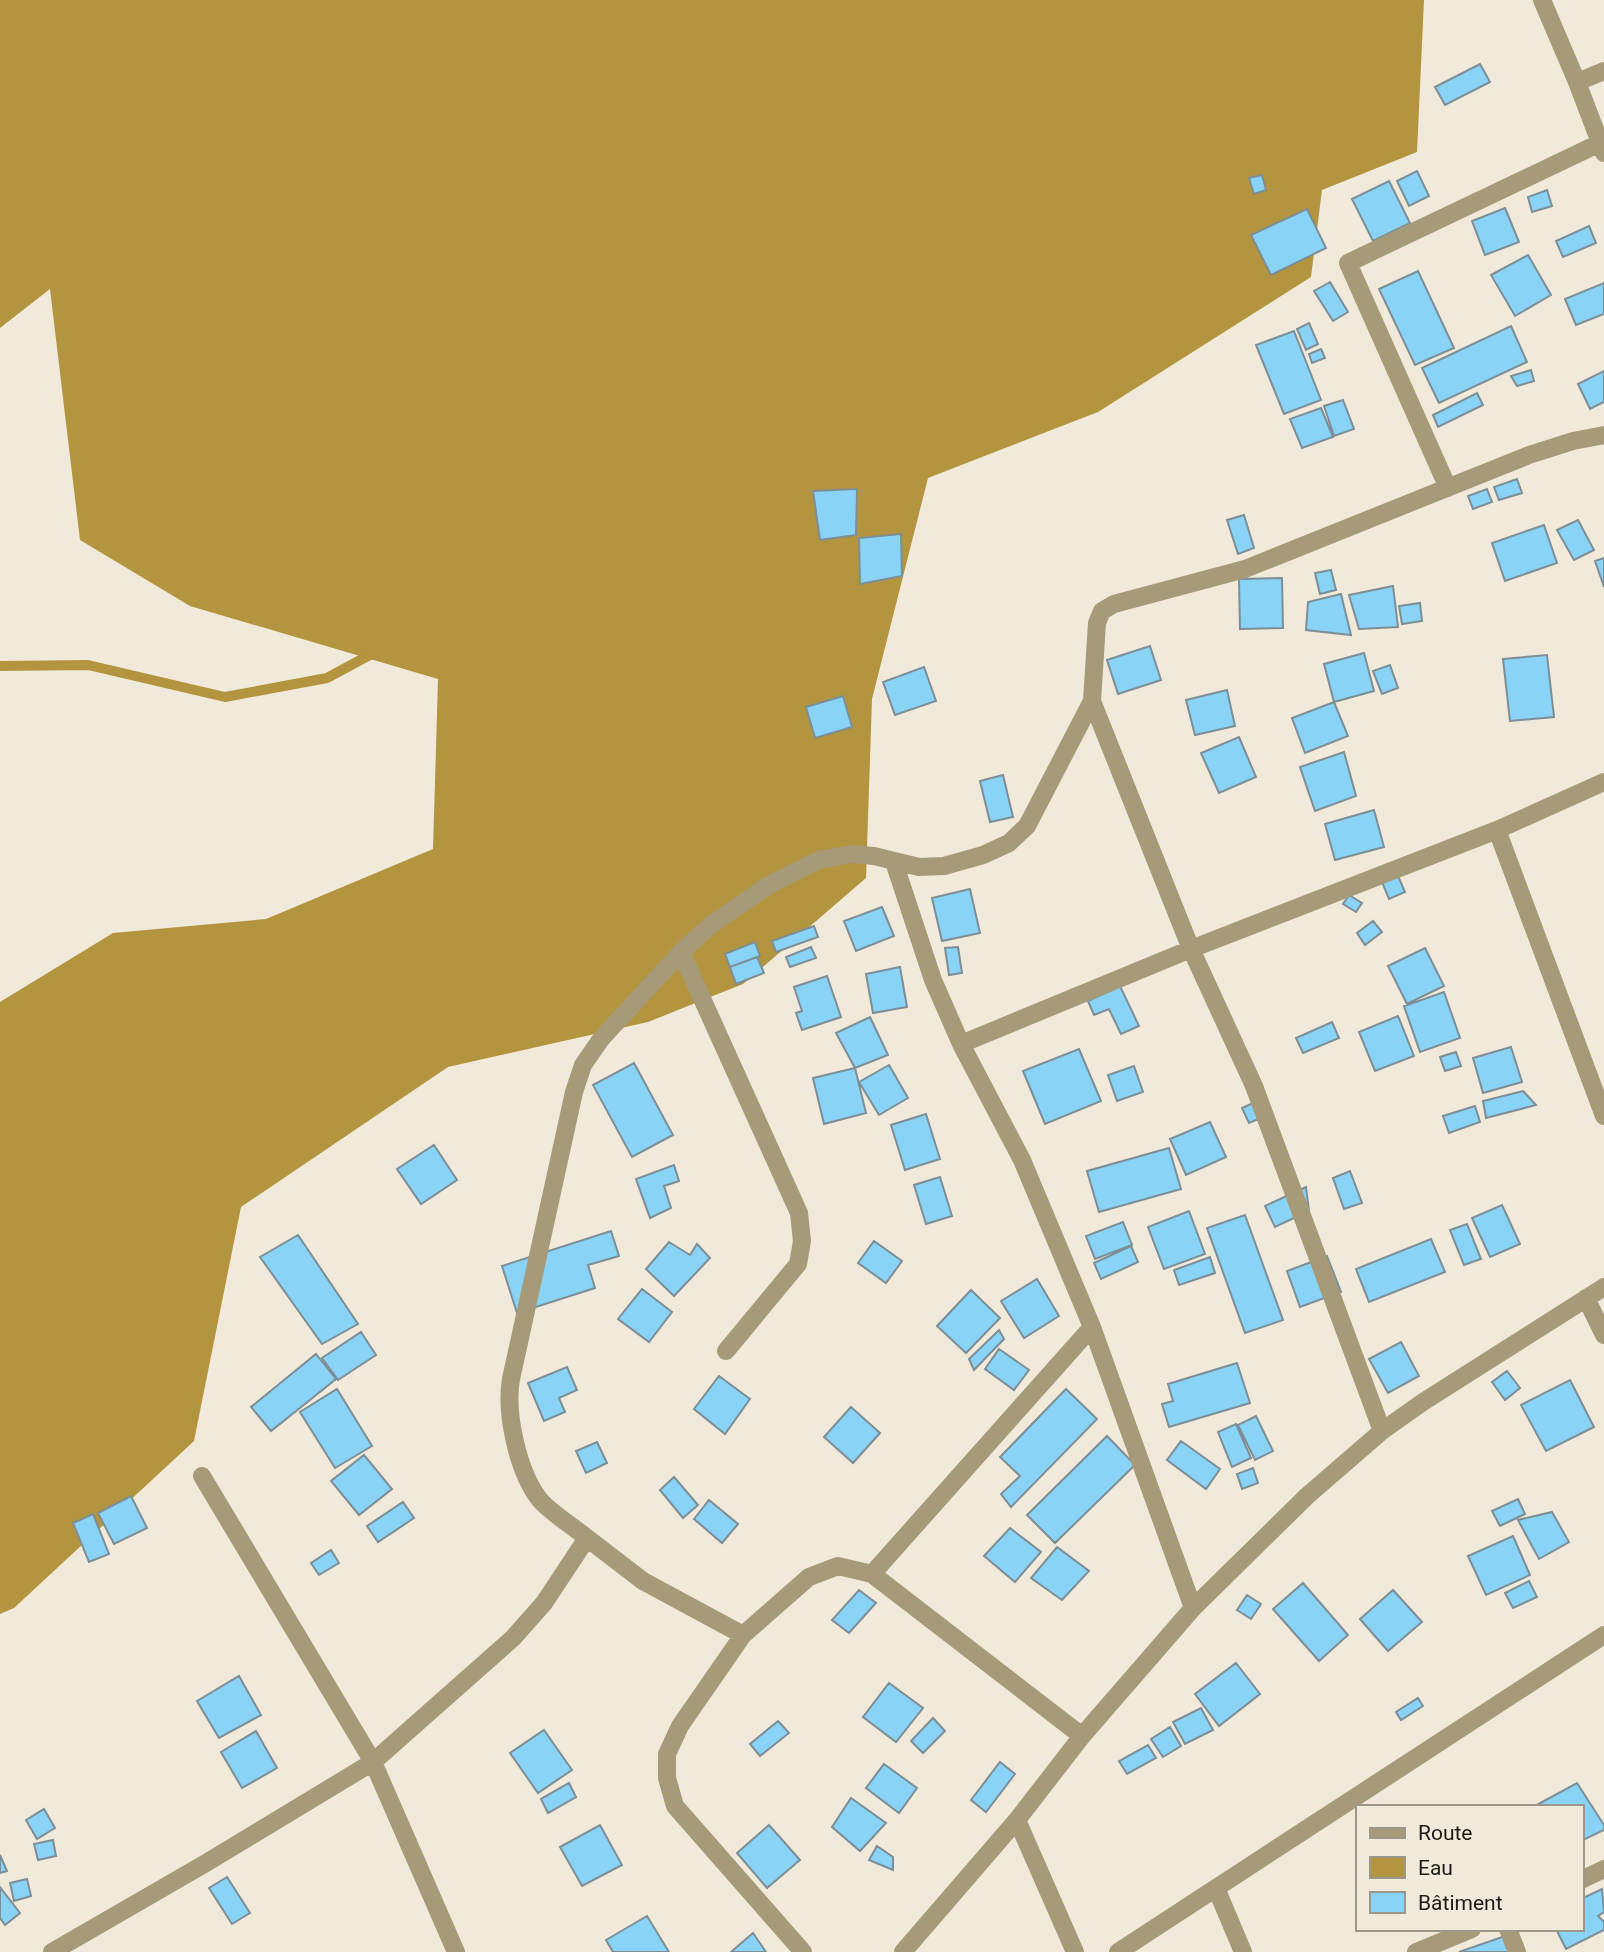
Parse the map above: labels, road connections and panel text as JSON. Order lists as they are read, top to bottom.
{
  "legend": ["Route", "Eau", "Bâtiment"]
}
